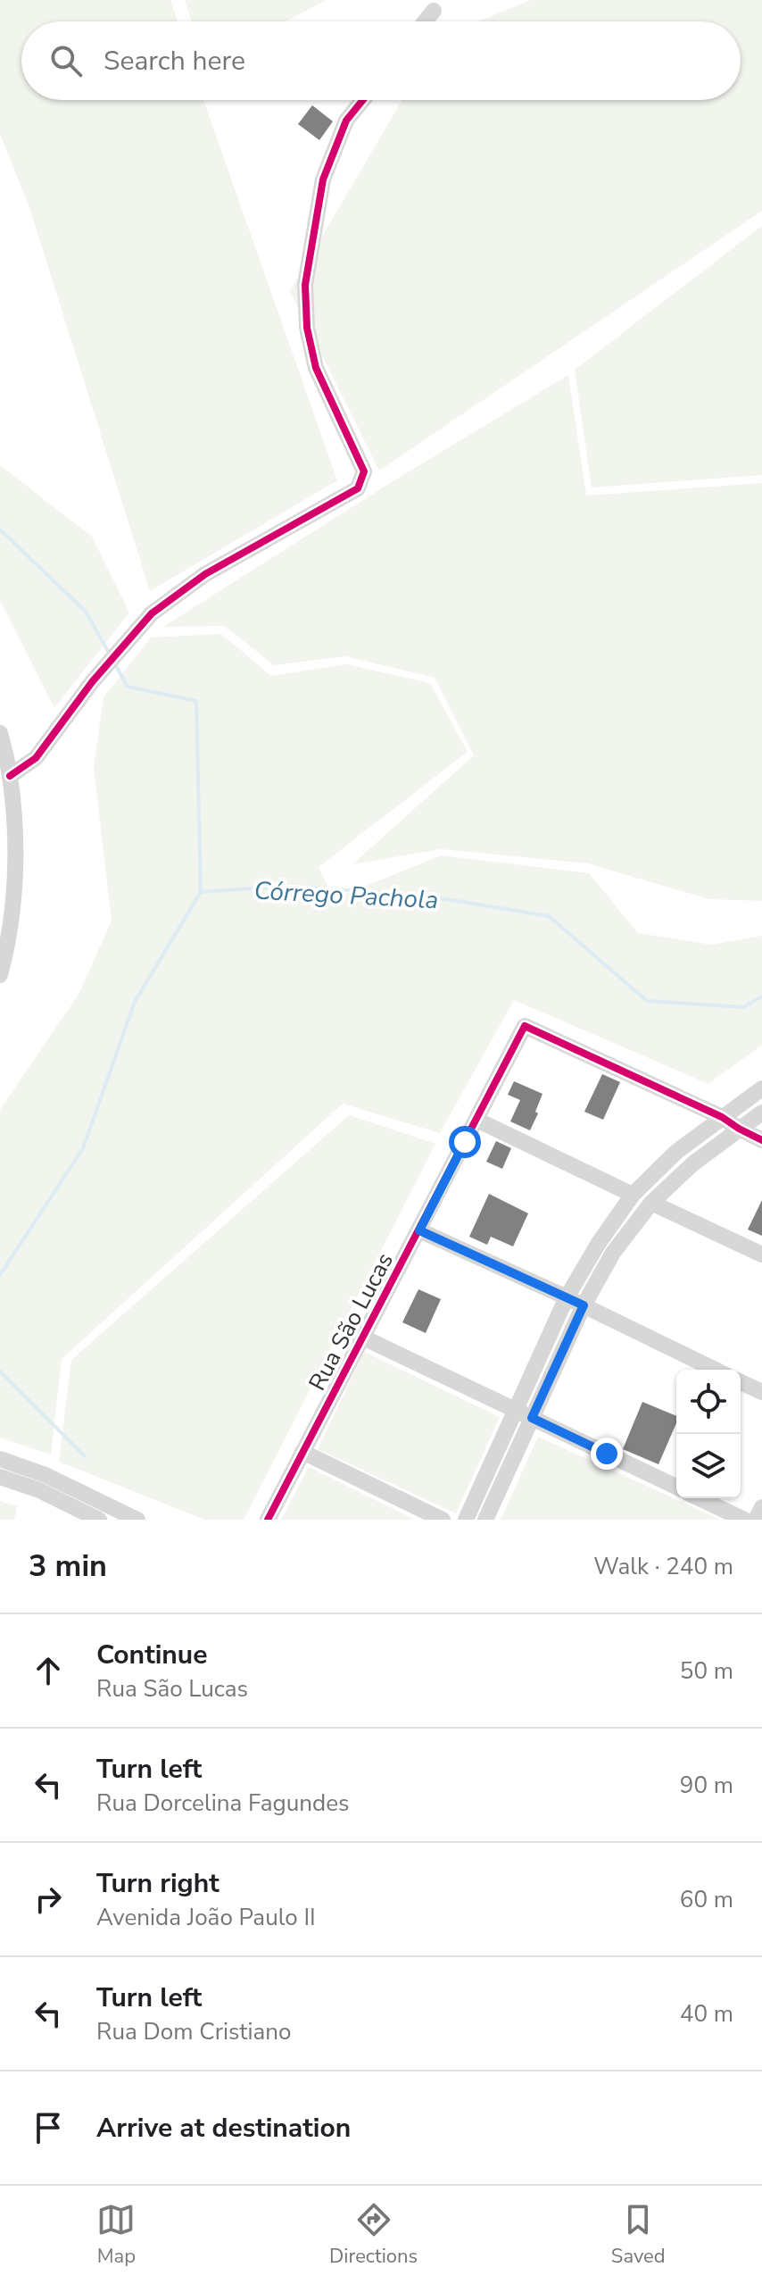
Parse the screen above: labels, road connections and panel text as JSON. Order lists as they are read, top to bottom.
{
  "streets": {
    "street": ["Rua São Lucas"]
  },
  "water": ["Córrego Pachola"],
  "page": {
    "search": "Search here",
    "heading": ["3 min", "Walk · 240 m"],
    "list": [
      ["Continue", "Rua São Lucas", "50 m"],
      ["Turn left", "Rua Dorcelina Fagundes", "90 m"],
      ["Turn right", "Avenida João Paulo II", "60 m"],
      ["Turn left", "Rua Dom Cristiano", "40 m"],
      "Arrive at destination"
    ],
    "nav": ["Map", "Directions", "Saved"]
  }
}
